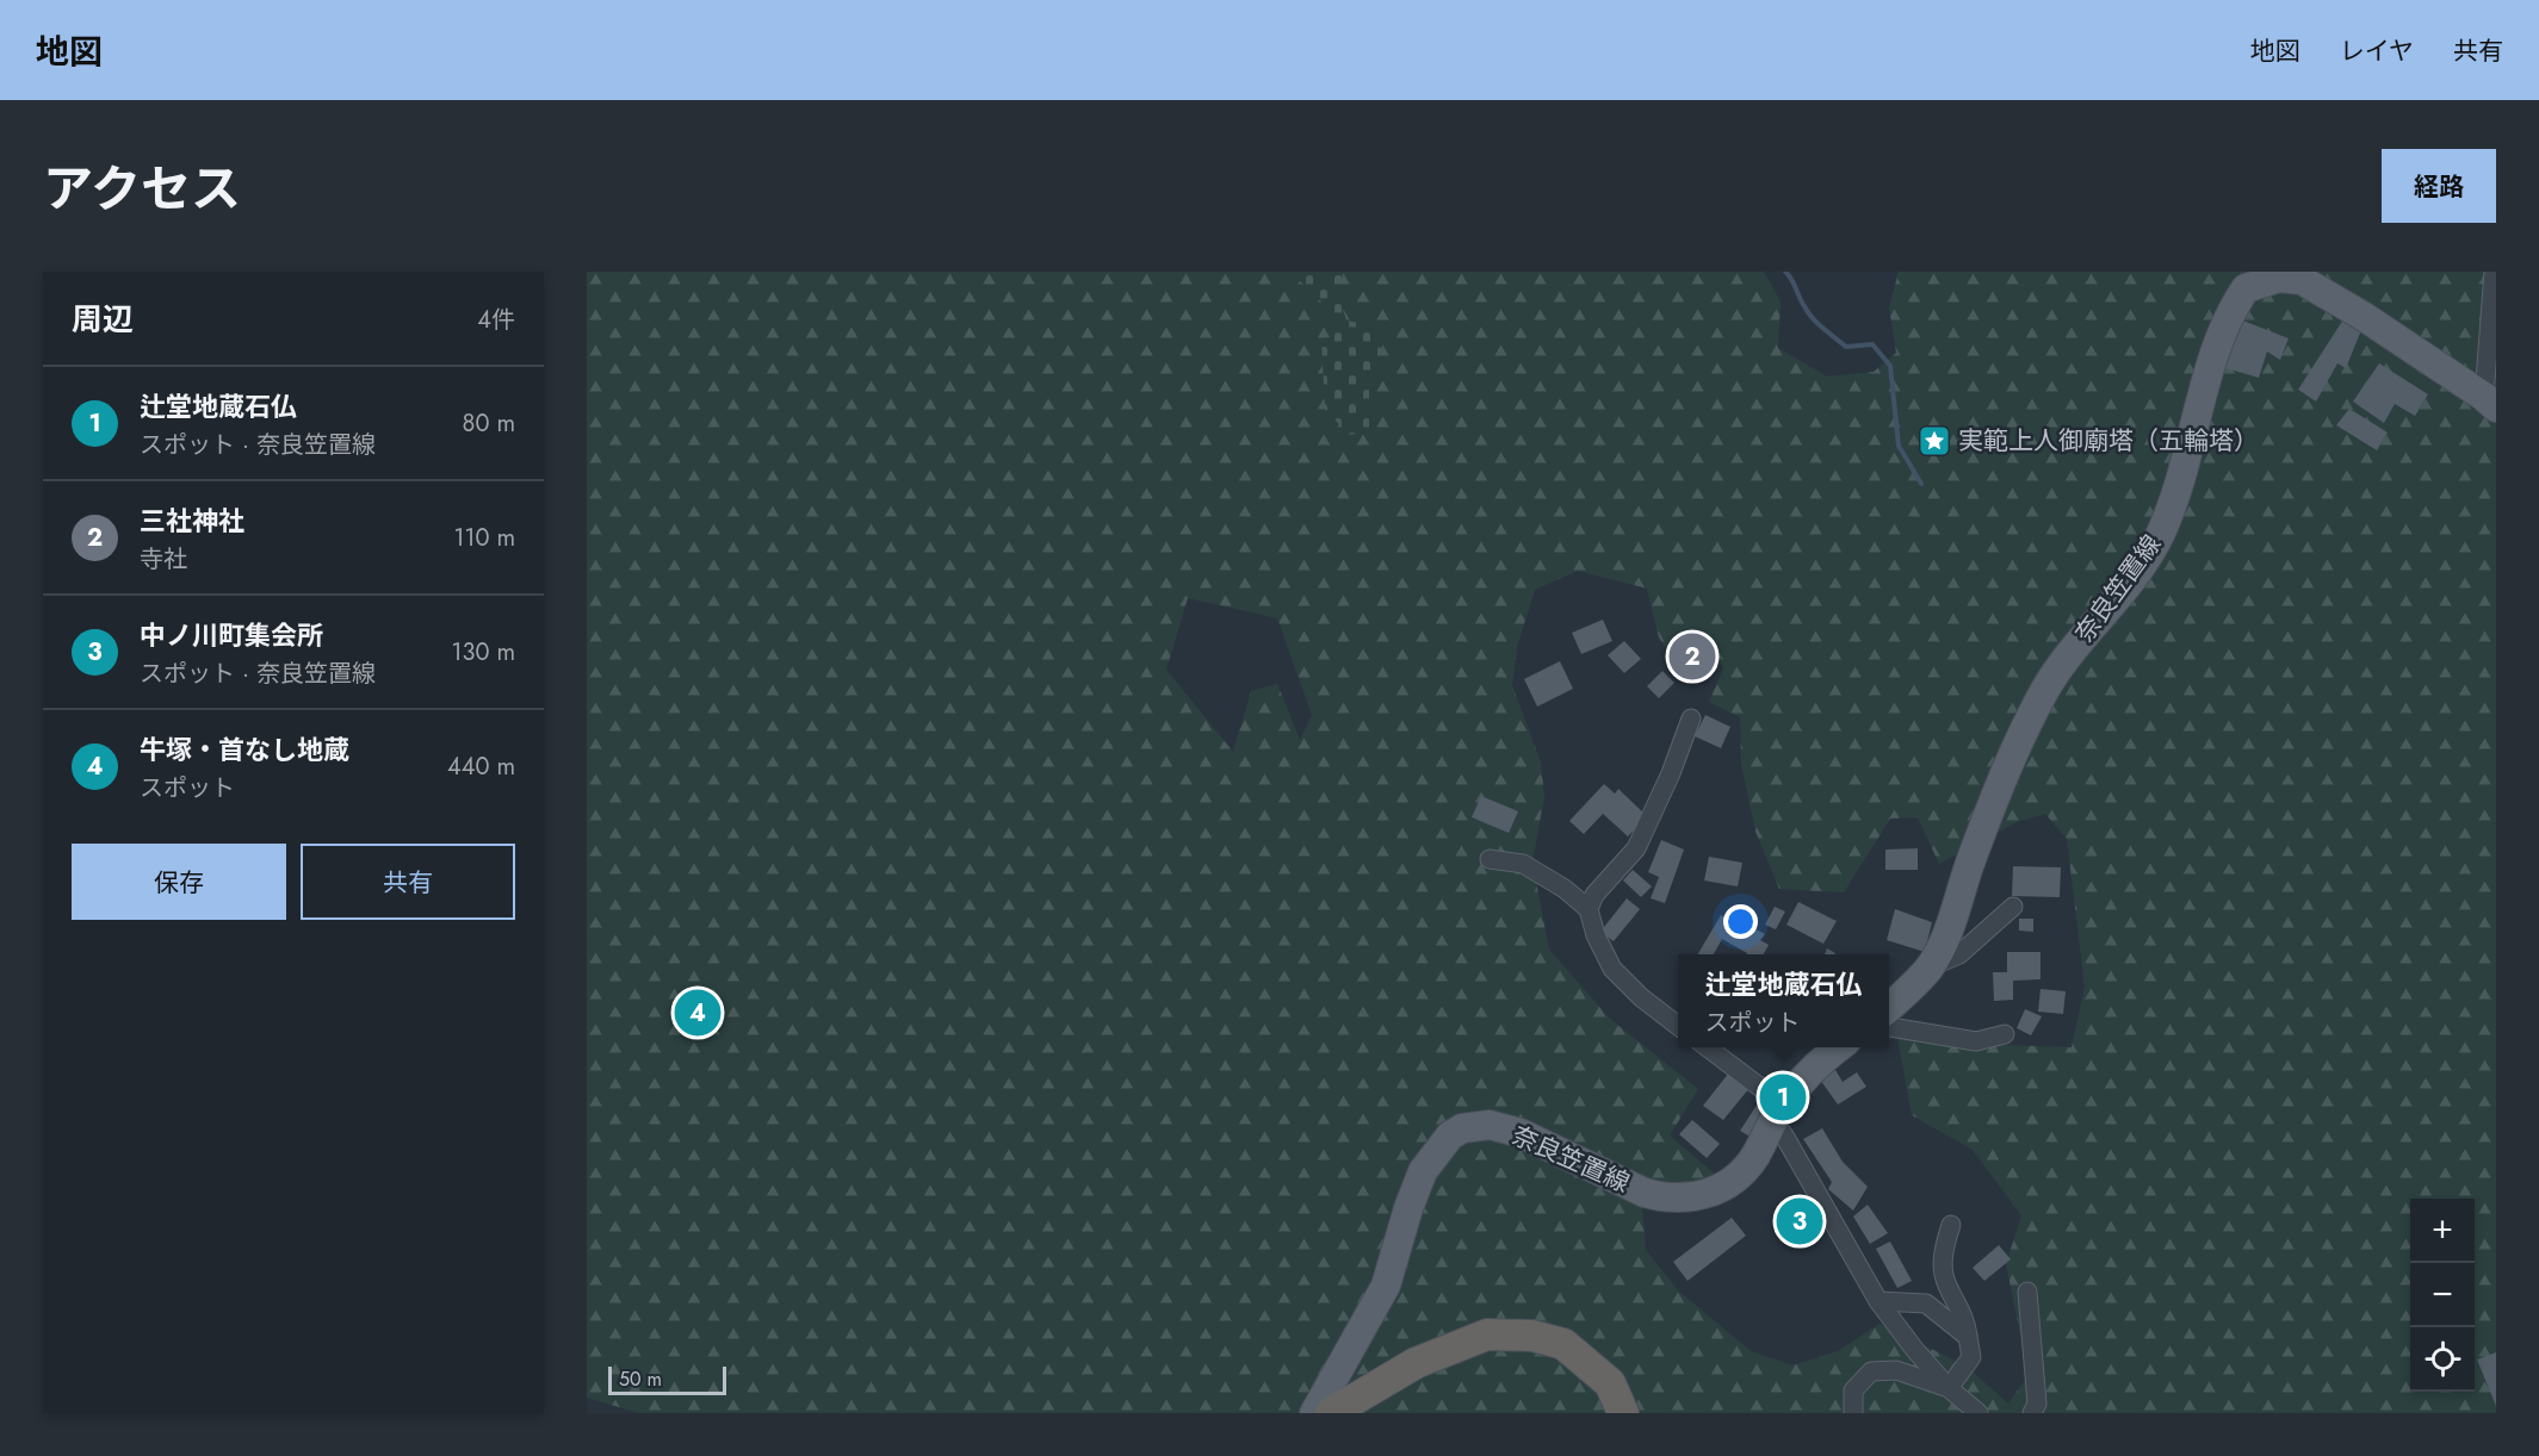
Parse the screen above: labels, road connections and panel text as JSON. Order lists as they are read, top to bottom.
{
  "streets": {
    "main road": ["奈良笠置線"]
  },
  "places": {
    "place": ["実範上人御廟塔（五輪塔）"]
  },
  "scale_bar": "50 m",
  "page": {
    "header": "地図",
    "nav": ["地図", "レイヤ", "共有"],
    "title": "アクセス",
    "buttons": [
      "経路",
      ["保存", "共有"]
    ],
    "heading": ["周辺", "4件"],
    "list": [
      {
        "mark": "1",
        "name": "辻堂地蔵石仏",
        "note": "スポット · 奈良笠置線",
        "value": "80 m"
      },
      {
        "mark": "2",
        "name": "三社神社",
        "note": "寺社",
        "value": "110 m"
      },
      {
        "mark": "3",
        "name": "中ノ川町集会所",
        "note": "スポット · 奈良笠置線",
        "value": "130 m"
      },
      {
        "mark": "4",
        "name": "牛塚・首なし地蔵",
        "note": "スポット",
        "value": "440 m"
      }
    ],
    "pins": [
      "2",
      "4",
      "1",
      "3"
    ],
    "popup": ["辻堂地蔵石仏", "スポット"],
    "map_buttons": ["+", "−"],
    "scale": "50 m"
  }
}
